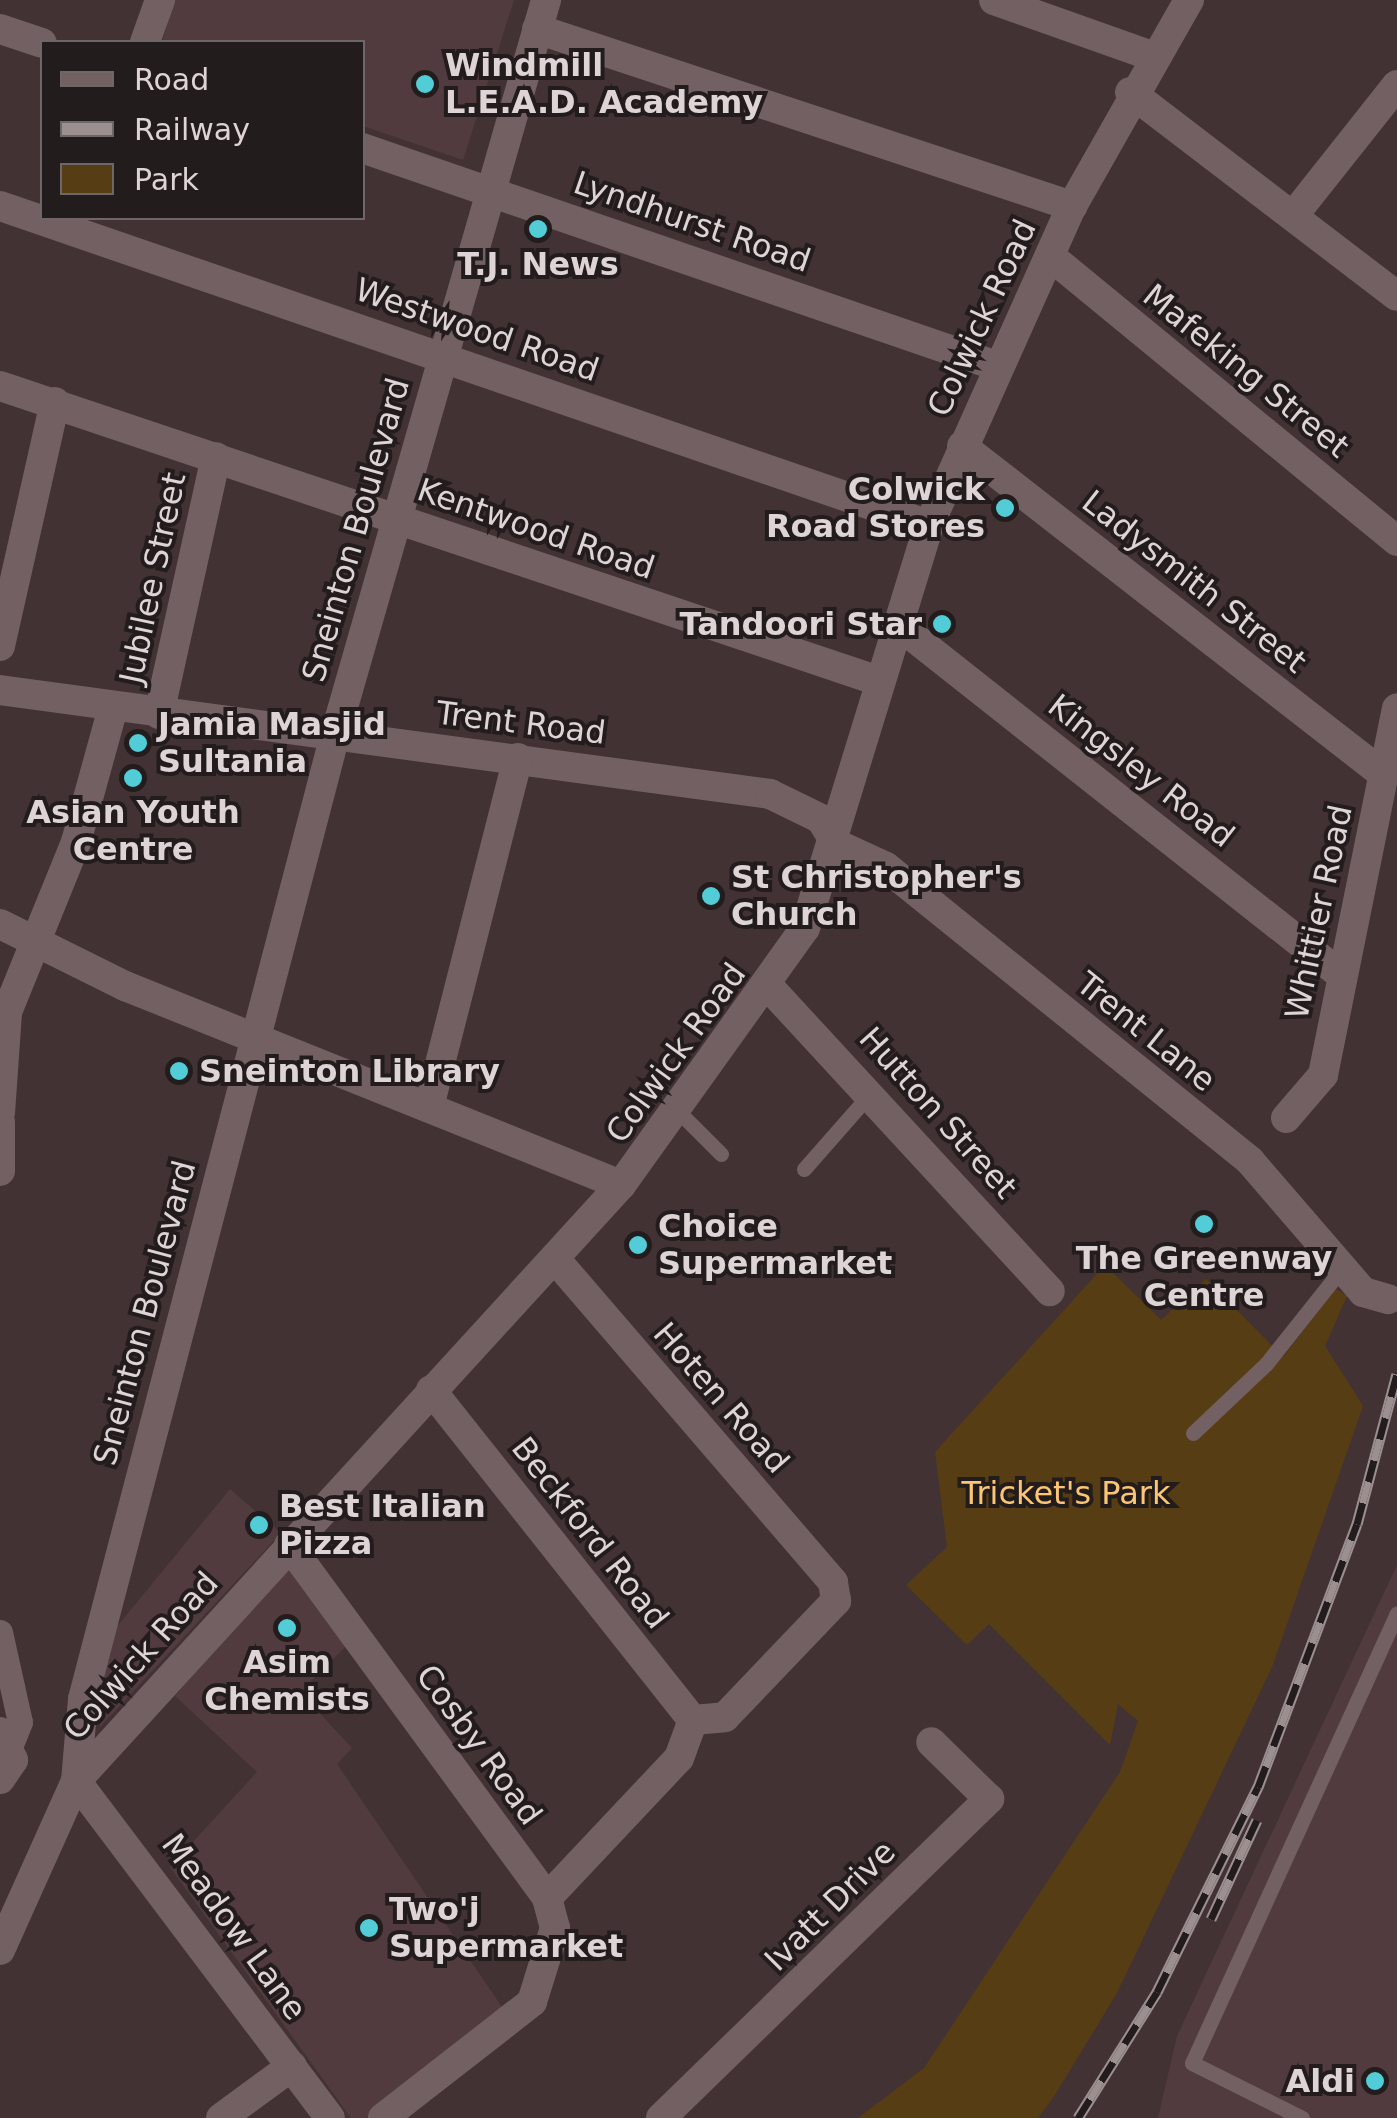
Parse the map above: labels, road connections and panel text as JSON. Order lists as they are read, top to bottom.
{
  "streets": {
    "street": [
      "Lyndhurst Road",
      "Colwick Road",
      "Westwood Road",
      "Mafeking Street",
      "Kentwood Road",
      "Sneinton Boulevard",
      "Jubilee Street",
      "Ladysmith Street",
      "Trent Road",
      "Kingsley Road",
      "Whittier Road",
      "Trent Lane",
      "Hutton Street",
      "Hoten Road",
      "Beckford Road",
      "Cosby Road",
      "Ivatt Drive",
      "Meadow Lane"
    ]
  },
  "crossings": [
    ["Lyndhurst Road", "Colwick Road"],
    ["Lyndhurst Road", "Sneinton Boulevard"],
    ["Colwick Road", "Westwood Road"],
    ["Colwick Road", "Mafeking Street"],
    ["Colwick Road", "Kentwood Road"],
    ["Colwick Road", "Sneinton Boulevard"],
    ["Colwick Road", "Ladysmith Street"],
    ["Colwick Road", "Trent Road"],
    ["Colwick Road", "Kingsley Road"],
    ["Colwick Road", "Trent Lane"],
    ["Colwick Road", "Hutton Street"],
    ["Colwick Road", "Hoten Road"],
    ["Colwick Road", "Beckford Road"],
    ["Colwick Road", "Cosby Road"],
    ["Colwick Road", "Meadow Lane"],
    ["Westwood Road", "Sneinton Boulevard"],
    ["Kentwood Road", "Sneinton Boulevard"],
    ["Kentwood Road", "Jubilee Street"],
    ["Sneinton Boulevard", "Trent Road"],
    ["Sneinton Boulevard", "Meadow Lane"],
    ["Jubilee Street", "Trent Road"],
    ["Ladysmith Street", "Whittier Road"],
    ["Trent Road", "Trent Lane"],
    ["Kingsley Road", "Whittier Road"],
    ["Hoten Road", "Beckford Road"]
  ],
  "parks": ["Tricket's Park"],
  "places": [
    "Windmill L.E.A.D. Academy",
    "T.J. News",
    "Colwick Road Stores",
    "Tandoori Star",
    "Jamia Masjid Sultania",
    "Asian Youth Centre",
    "St Christopher's Church",
    "Sneinton Library",
    "The Greenway Centre",
    "Choice Supermarket",
    "Best Italian Pizza",
    "Asim Chemists",
    "Two'j Supermarket",
    "Aldi"
  ],
  "legend": ["Road", "Railway", "Park"]
}
